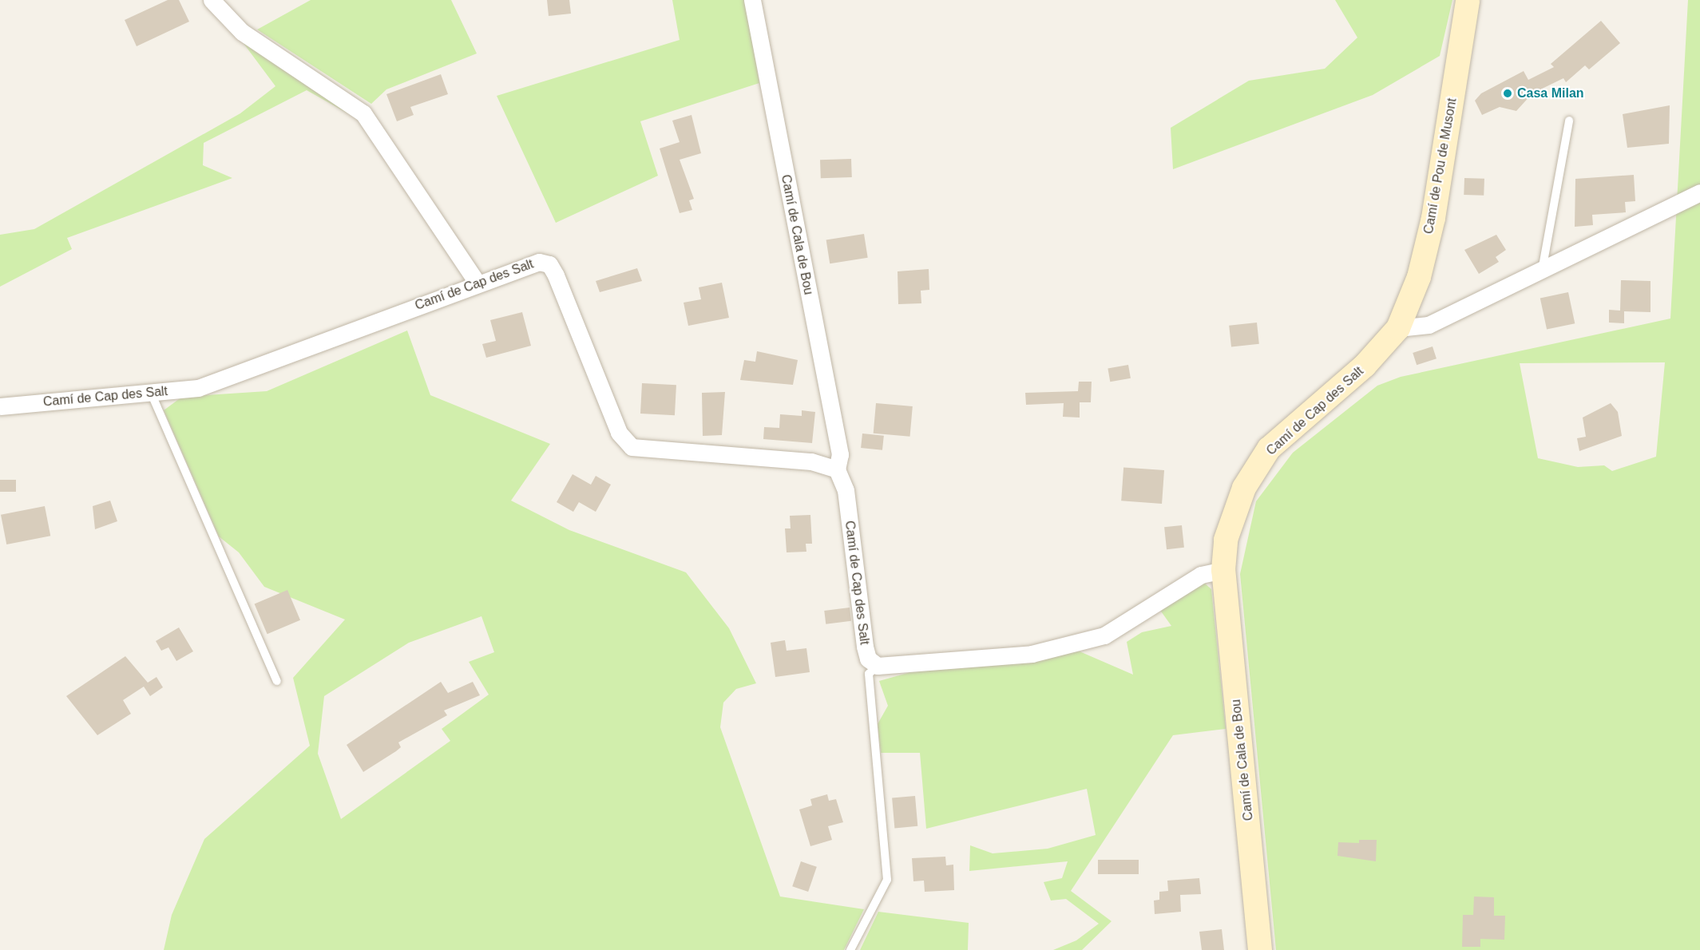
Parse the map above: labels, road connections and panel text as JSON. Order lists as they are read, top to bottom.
{
  "streets": {
    "street": ["Camí de Pou de Musont", "Camí de Cala de Bou", "Camí de Cap des Salt"]
  },
  "crossings": [
    ["Camí de Pou de Musont", "Camí de Cap des Salt"],
    ["Camí de Cala de Bou", "Camí de Cap des Salt"]
  ],
  "places": ["Casa Milan"]
}
